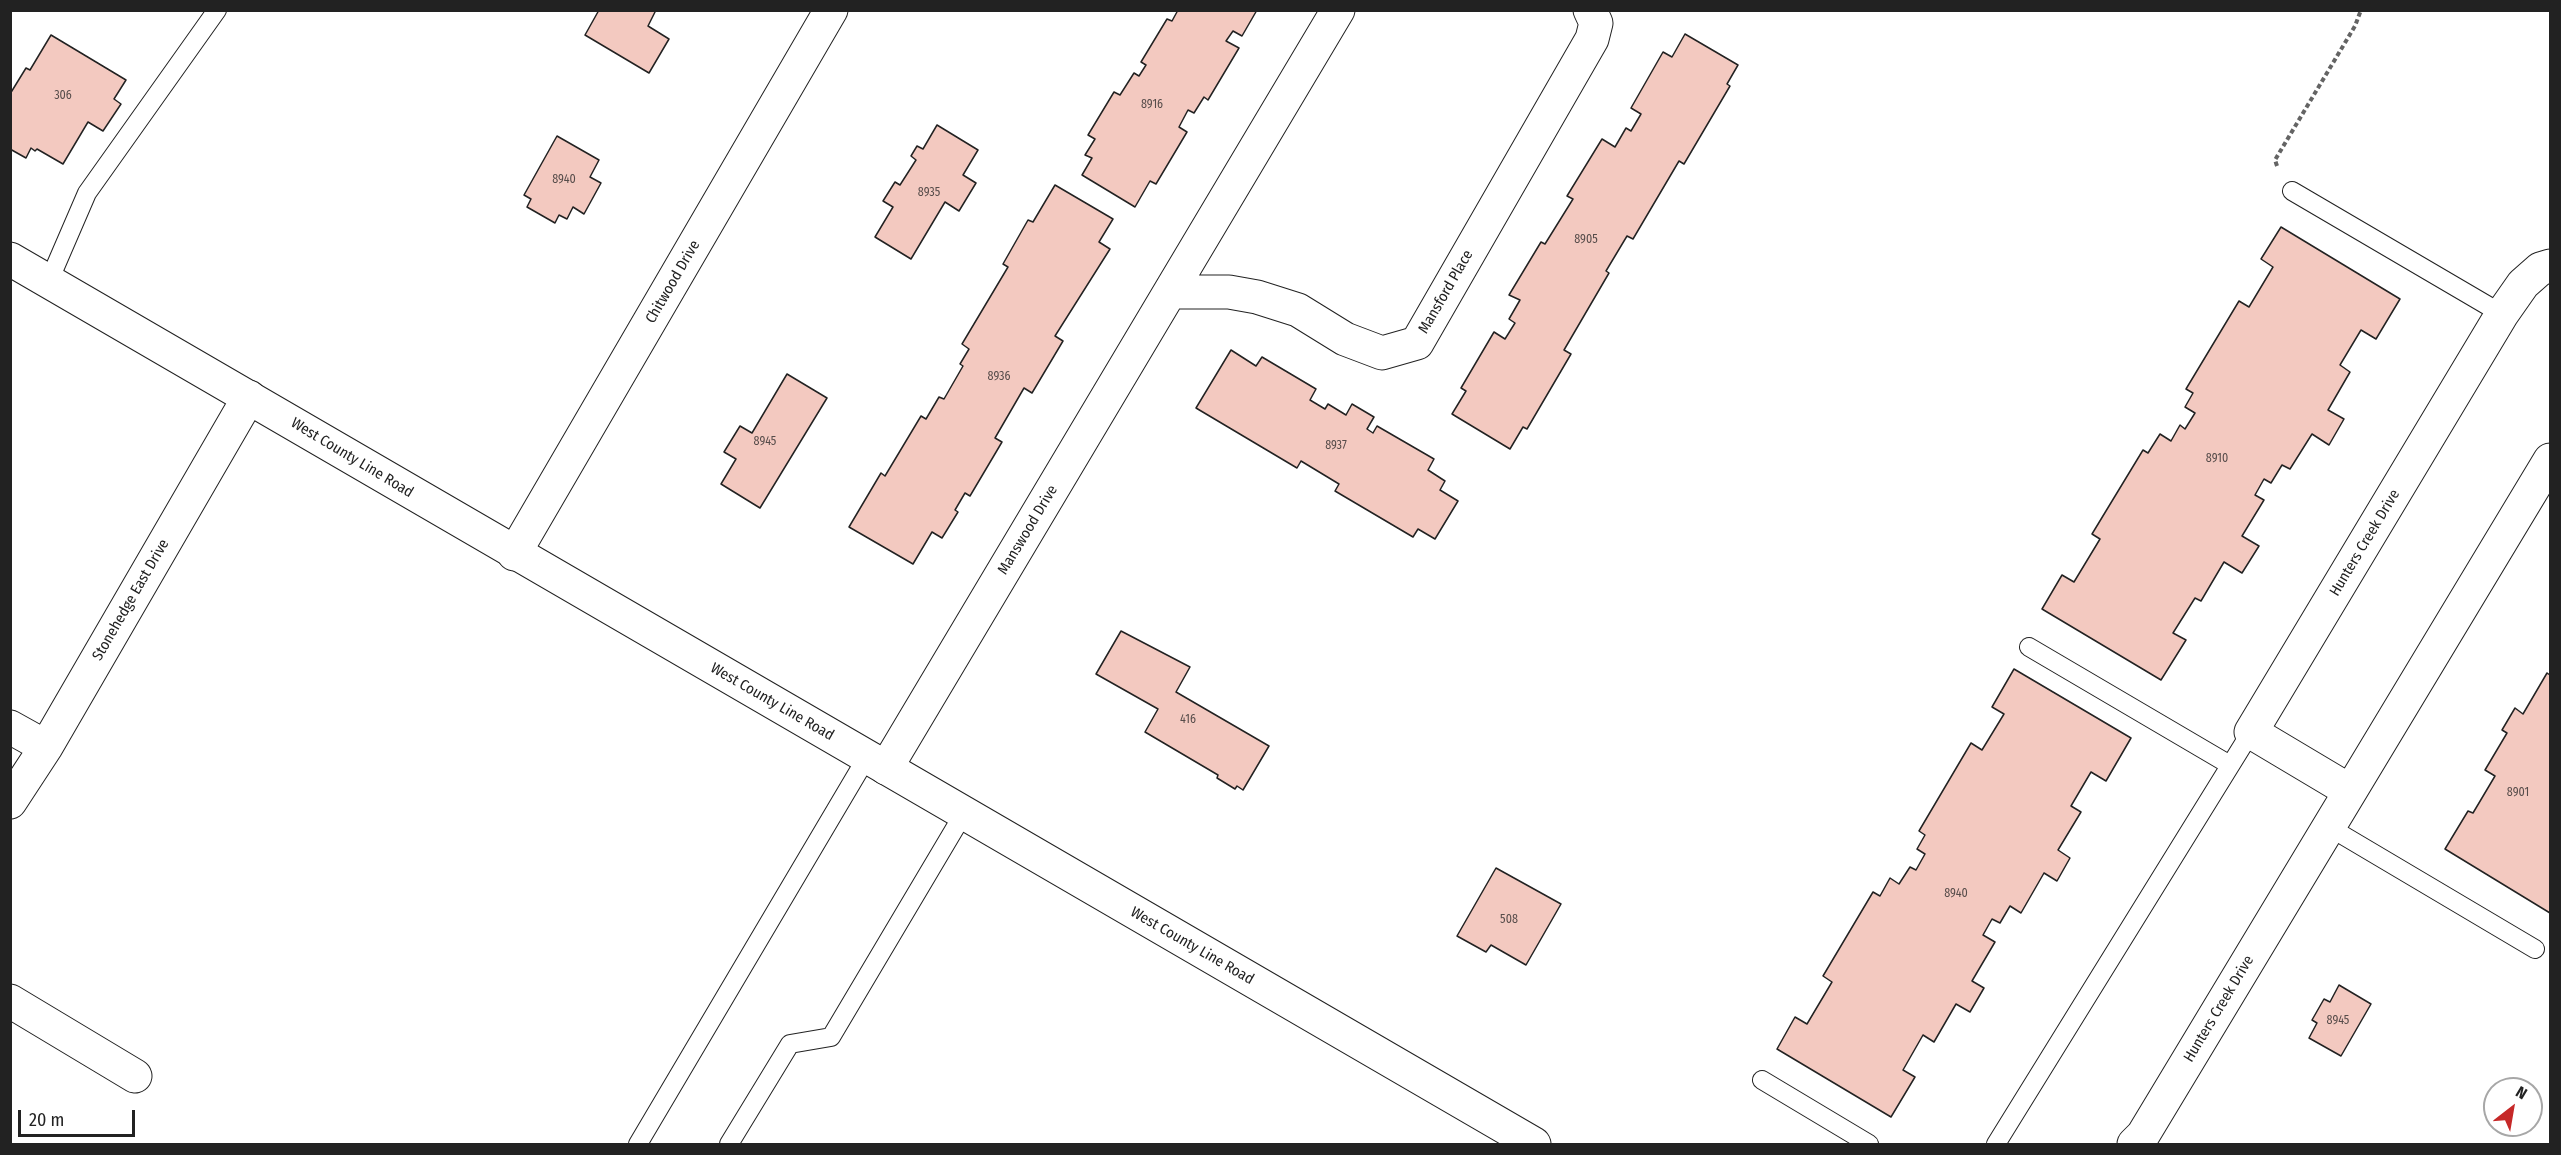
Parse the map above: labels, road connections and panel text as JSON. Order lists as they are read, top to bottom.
{
  "streets": {
    "street": [
      "Chitwood Drive",
      "Mansford Place",
      "West County Line Road",
      "Manswood Drive",
      "Hunters Creek Drive",
      "Stonehedge East Drive"
    ]
  },
  "crossings": [
    ["Chitwood Drive", "West County Line Road"],
    ["Mansford Place", "Manswood Drive"],
    ["West County Line Road", "Manswood Drive"],
    ["West County Line Road", "Stonehedge East Drive"]
  ],
  "house_numbers": [
    "306",
    "8916",
    "8940",
    "8935",
    "8905",
    "8936",
    "8945",
    "8937",
    "8910",
    "416",
    "8901",
    "8940",
    "508",
    "8945"
  ],
  "scale_bar": "20 m",
  "north": "top right"
}
